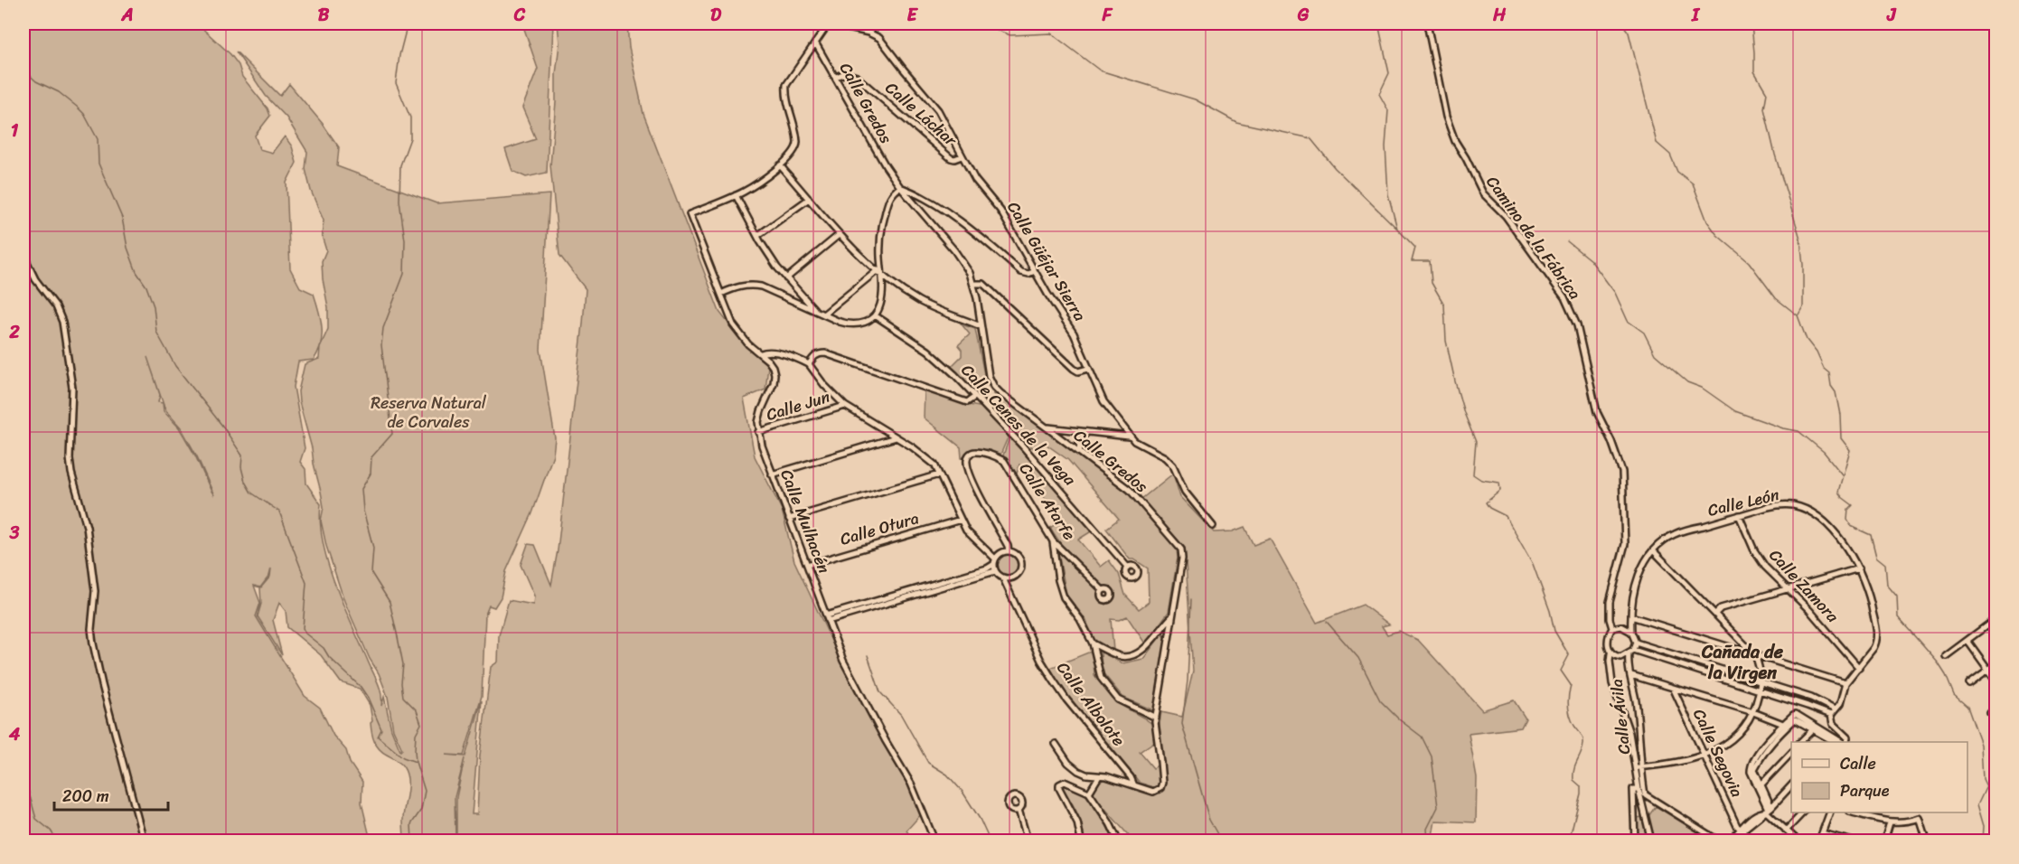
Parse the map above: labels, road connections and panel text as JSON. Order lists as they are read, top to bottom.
{
  "streets": {
    "street": [
      "Calle Gredos",
      "Calle Láchar",
      "Camino de la Fábrica",
      "Calle Güéjar Sierra",
      "Calle Jun",
      "Calle Cenes de la Vega",
      "Calle Atarfe",
      "Calle León",
      "Calle Mulhacén",
      "Calle Otura",
      "Calle Zamora",
      "Calle Albolote",
      "Calle Ávila",
      "Calle Segovia"
    ]
  },
  "crossings": [
    ["Calle Gredos", "Calle Láchar"],
    ["Calle Gredos", "Calle Güéjar Sierra"],
    ["Calle Gredos", "Calle Albolote"],
    ["Calle Láchar", "Calle Güéjar Sierra"],
    ["Camino de la Fábrica", "Calle León"],
    ["Camino de la Fábrica", "Calle Ávila"],
    ["Calle Jun", "Calle Mulhacén"],
    ["Calle Atarfe", "Calle Albolote"],
    ["Calle León", "Calle Zamora"],
    ["Calle León", "Calle Ávila"],
    ["Calle Mulhacén", "Calle Otura"]
  ],
  "districts": ["Cañada de la Virgen"],
  "parks": ["Reserva Natural de Corvales"],
  "legend": ["Calle", "Parque"],
  "scale_bar": "200 m",
  "grid": {
    "columns": [
      "A",
      "B",
      "C",
      "D",
      "E",
      "F",
      "G",
      "H",
      "I",
      "J"
    ],
    "rows": [
      "1",
      "2",
      "3",
      "4"
    ]
  }
}
